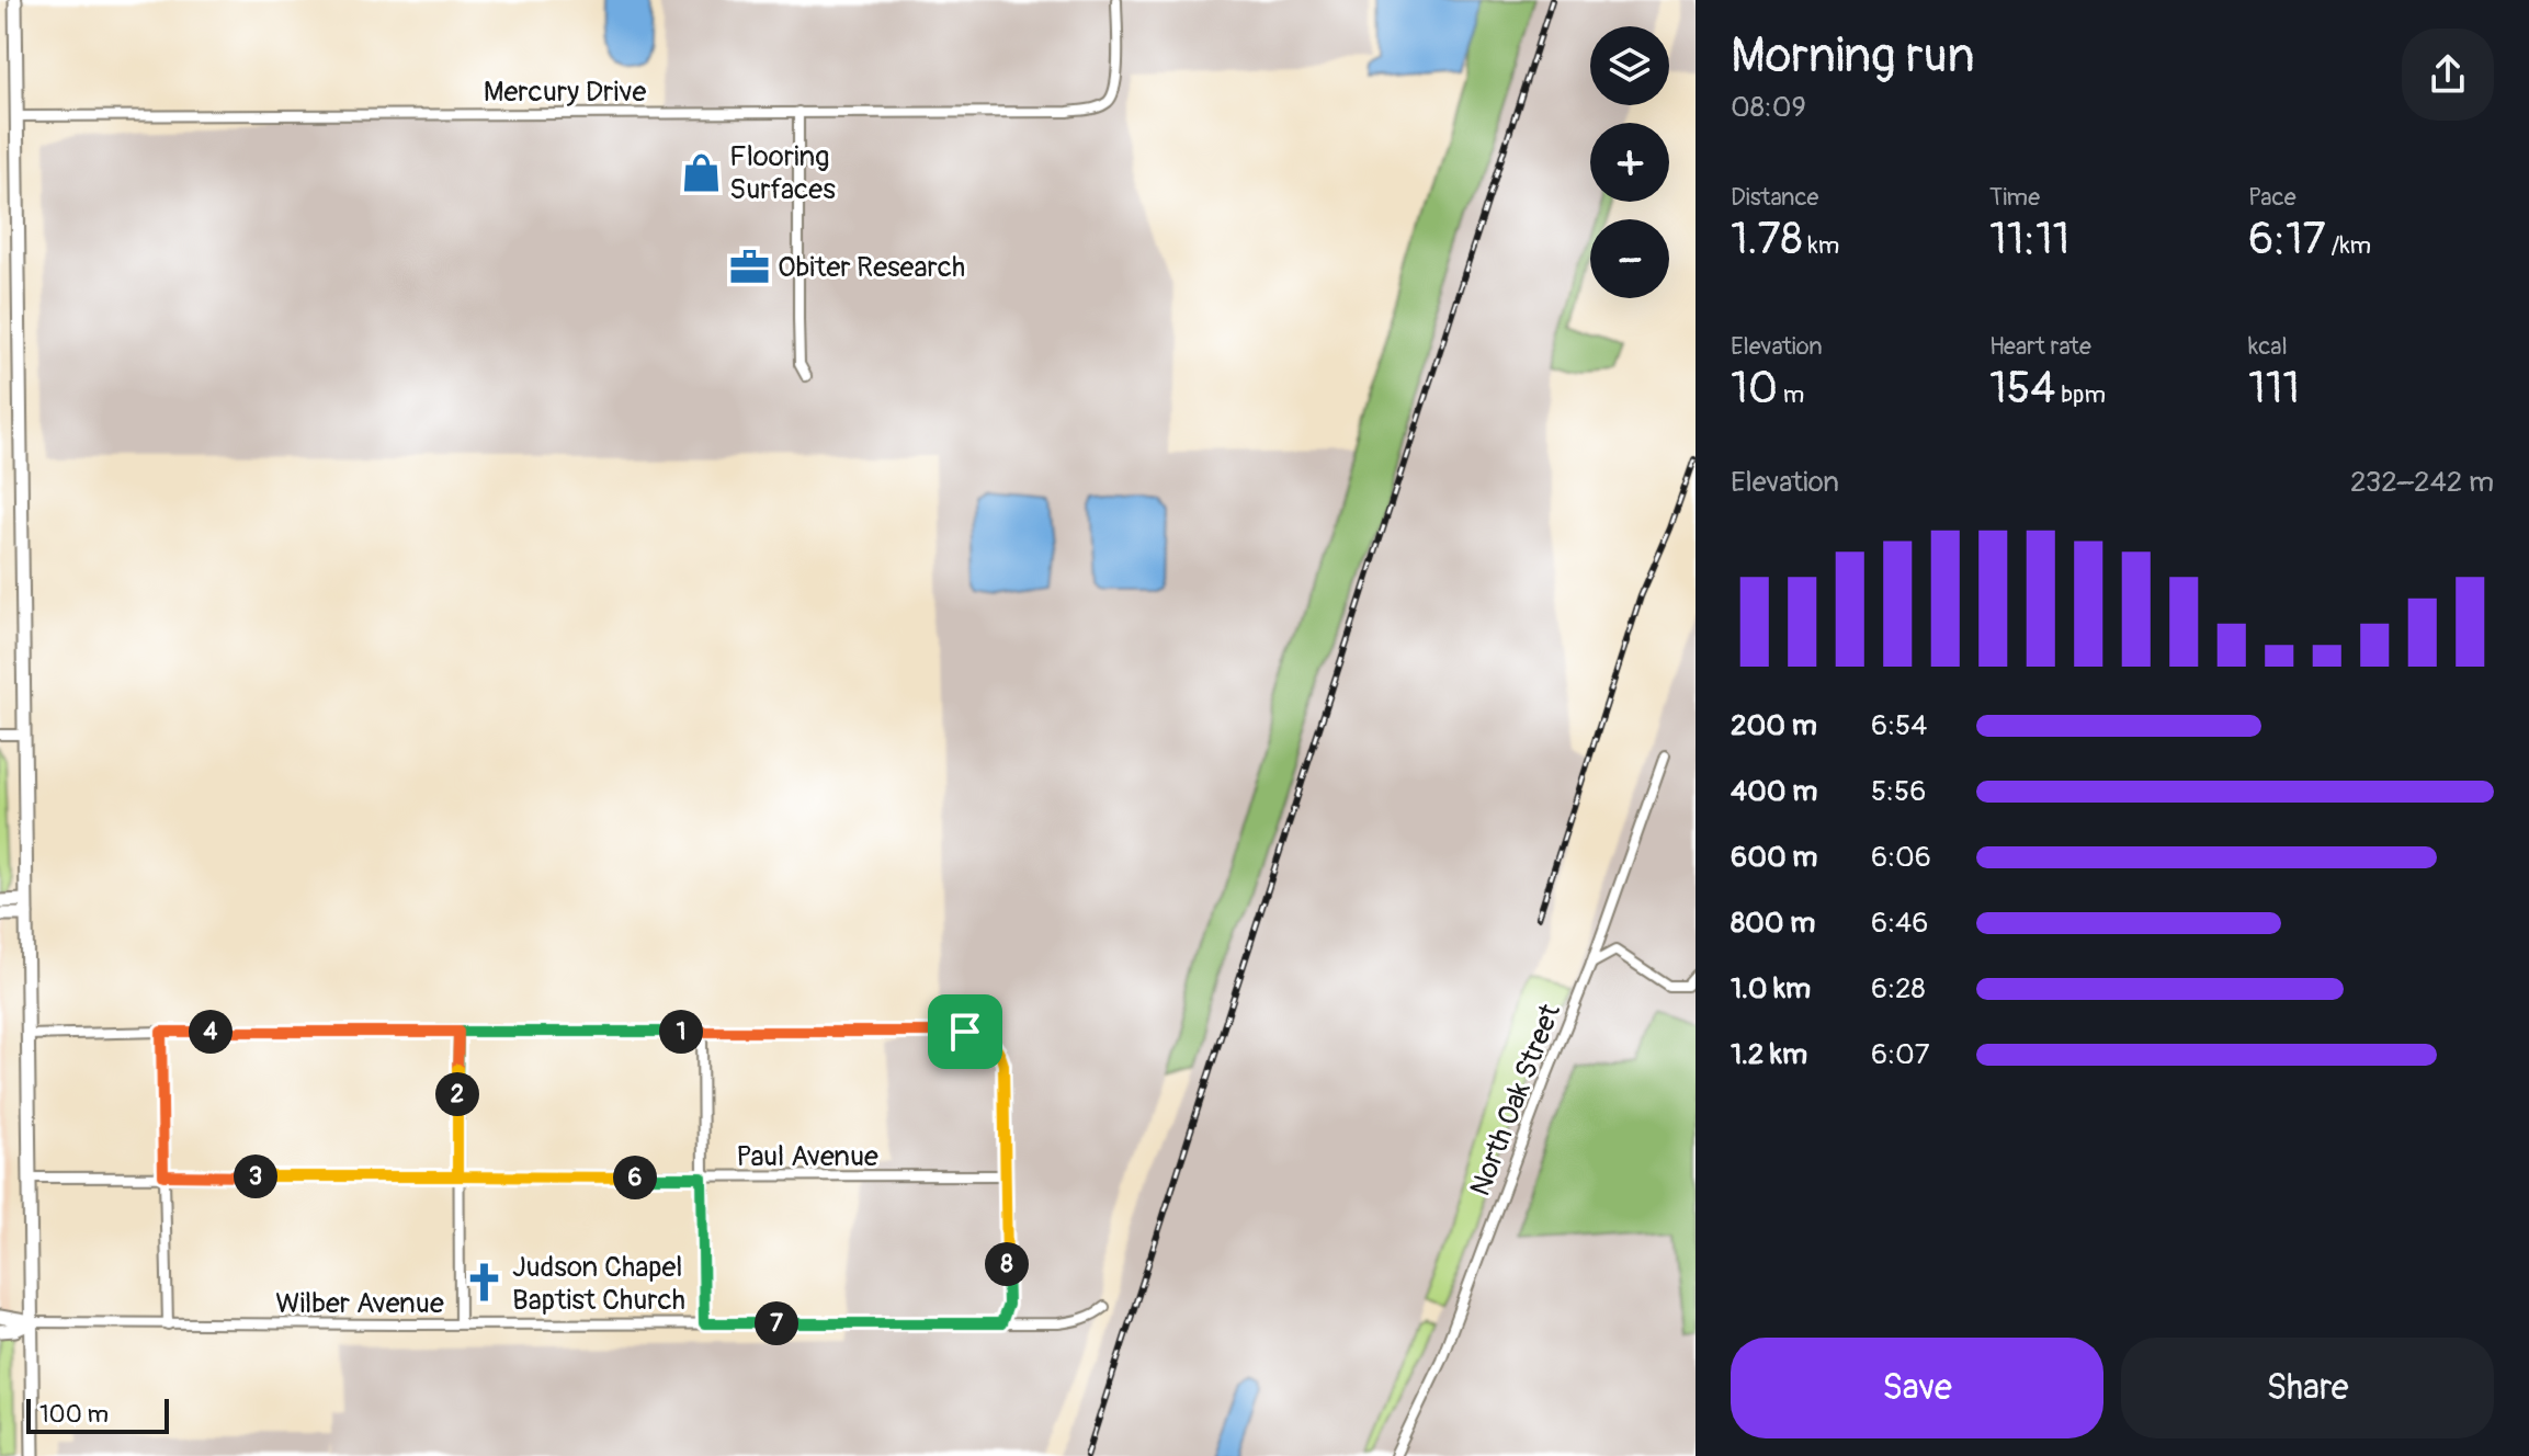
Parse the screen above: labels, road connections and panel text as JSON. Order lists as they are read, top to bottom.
{
  "streets": {
    "street": [
      "Mercury Drive",
      "North Oak Street",
      "Paul Avenue",
      "Wilber Avenue"
    ]
  },
  "places": {
    "shop": ["Flooring Surfaces"],
    "office": ["Obiter Research"],
    "church": ["Judson Chapel Baptist Church"]
  },
  "scale_bar": "100 m",
  "page": {
    "heading": ["Morning run", "08:09"],
    "map_buttons": ["+", "−"],
    "stats": [
      ["Distance", "1.78 km"],
      ["Time", "11:11"],
      ["Pace", "6:17 /km"],
      ["Elevation", "10 m"],
      ["Heart rate", "154 bpm"],
      ["kcal", "111"]
    ],
    "chart": ["Elevation", "232–242 m"],
    "list": [
      {
        "name": "200 m",
        "note": "6:54"
      },
      {
        "name": "400 m",
        "note": "5:56"
      },
      {
        "name": "600 m",
        "note": "6:06"
      },
      {
        "name": "800 m",
        "note": "6:46"
      },
      {
        "name": "1.0 km",
        "note": "6:28"
      },
      {
        "name": "1.2 km",
        "note": "6:07"
      }
    ],
    "pins": [
      "1",
      "4",
      "2",
      "3",
      "6",
      "8",
      "7"
    ],
    "buttons": ["Save", "Share"],
    "scale": "100 m"
  }
}
